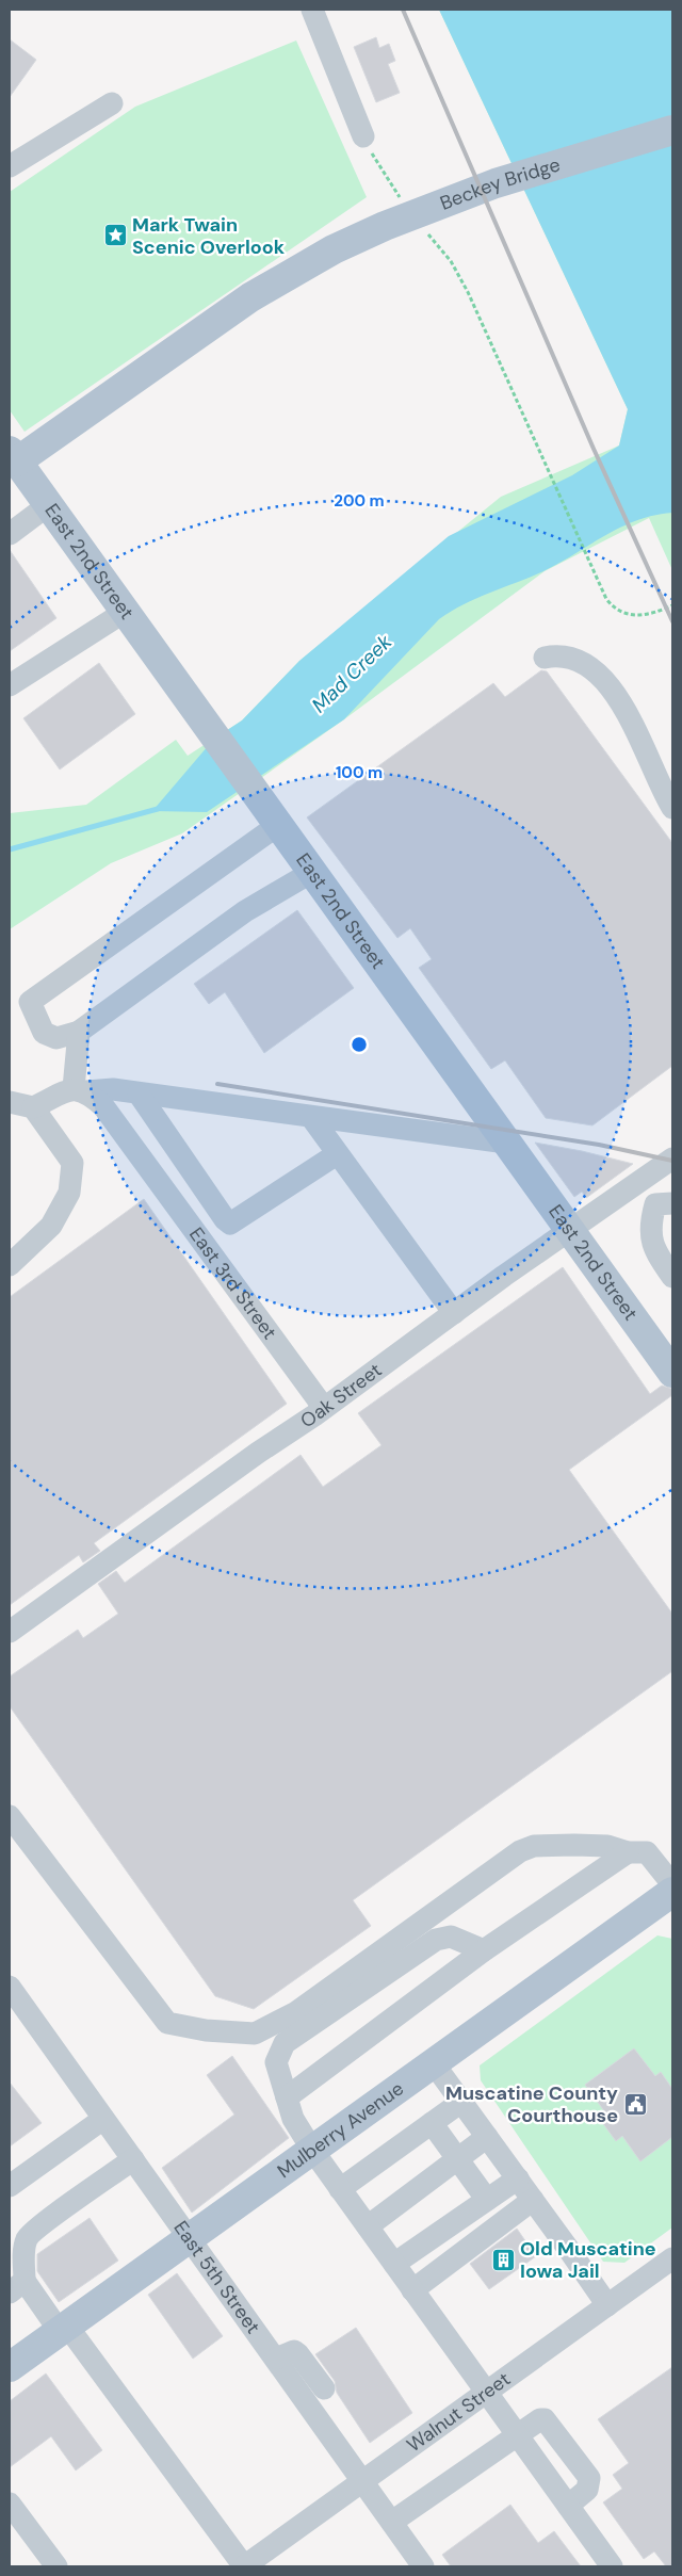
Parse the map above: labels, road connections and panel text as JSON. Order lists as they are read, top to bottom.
{
  "streets": {
    "main road": ["Beckey Bridge", "East 2nd Street", "Mulberry Avenue"],
    "street": [
      "East 3rd Street",
      "Oak Street",
      "East 5th Street",
      "Walnut Street"
    ]
  },
  "crossings": [
    ["Beckey Bridge", "East 2nd Street"],
    ["East 2nd Street", "Oak Street"],
    ["East 3rd Street", "Oak Street"],
    ["Mulberry Avenue", "East 5th Street"],
    ["East 5th Street", "Walnut Street"]
  ],
  "water": ["Mad Creek"],
  "places": {
    "place": ["Mark Twain Scenic Overlook"],
    "public building": ["Muscatine County Courthouse"],
    "building": ["Old Muscatine Iowa Jail"]
  },
  "rings": ["200 m", "100 m"]
}
